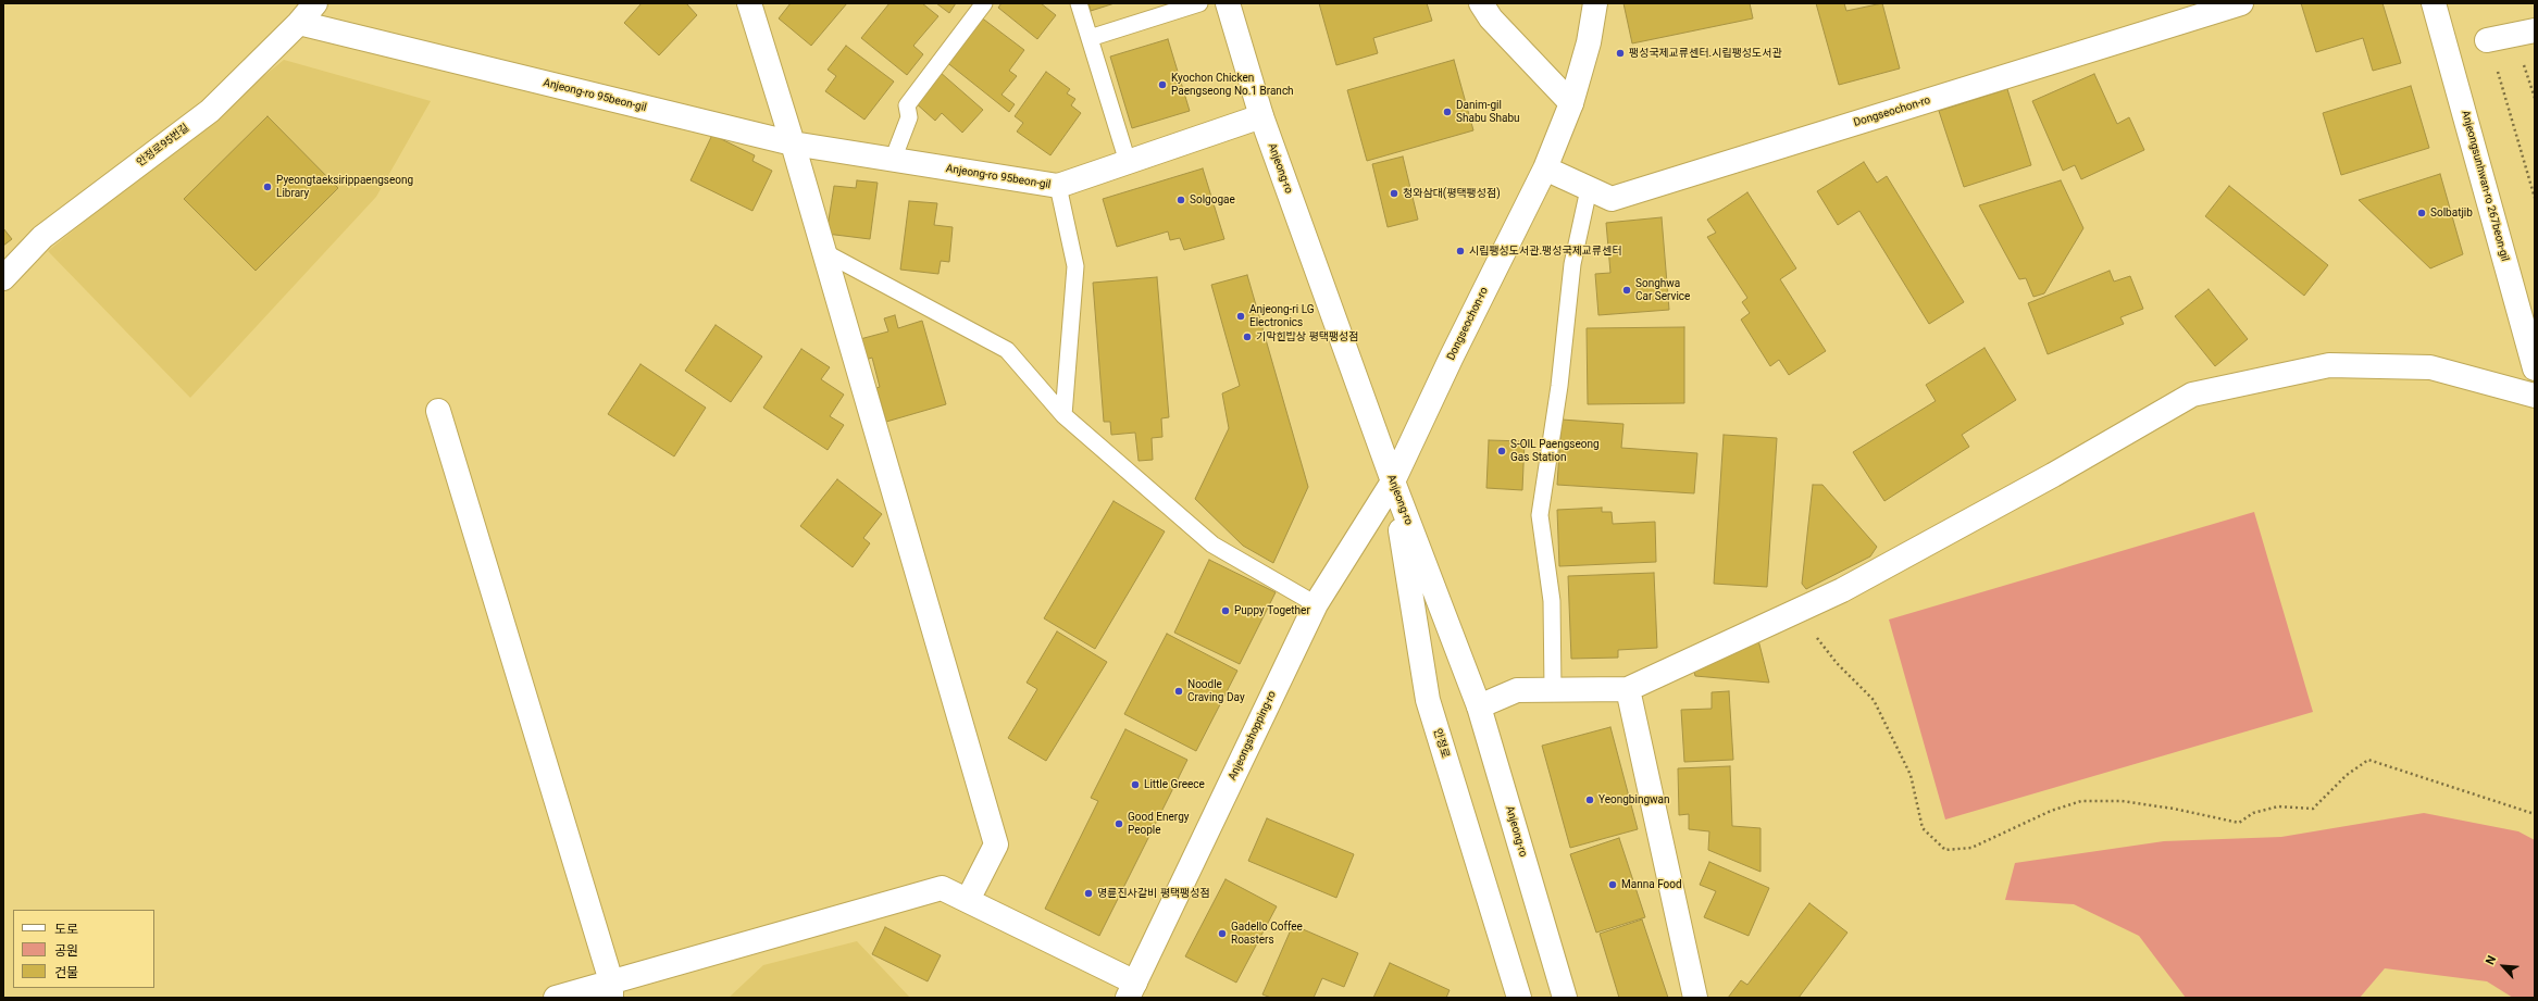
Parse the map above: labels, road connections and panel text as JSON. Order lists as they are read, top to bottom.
{
  "streets": {
    "street": [
      "Anjeong-ro 95beon-gil",
      "Dongseochon-ro",
      "안정로95번길",
      "Anjeong-ro",
      "Anjeongsunhwan-ro 267beon-gil",
      "Anjeongshopping-ro",
      "안정로"
    ]
  },
  "crossings": [
    ["Anjeong-ro 95beon-gil", "안정로95번길"],
    ["Anjeong-ro 95beon-gil", "Anjeong-ro"],
    ["Dongseochon-ro", "Anjeong-ro"],
    ["Dongseochon-ro", "Anjeongshopping-ro"],
    ["Dongseochon-ro", "안정로"],
    ["Anjeong-ro", "Anjeongshopping-ro"],
    ["Anjeong-ro", "안정로"],
    ["Anjeongshopping-ro", "안정로"]
  ],
  "places": [
    "팽성국제교류센터.시립팽성도서관",
    "Kyochon Chicken Paengseong No.1 Branch",
    "Danim-gil Shabu Shabu",
    "Pyeongtaeksirippaengseong Library",
    "청와삼대(평택팽성점)",
    "Solgogae",
    "Solbatjib",
    "시립팽성도서관.팽성국제교류센터",
    "Songhwa Car Service",
    "Anjeong-ri LG Electronics",
    "기막힌밥상 평택팽성점",
    "S-OIL Paengseong Gas Station",
    "Puppy Together",
    "Noodle Craving Day",
    "Little Greece",
    "Yeongbingwan",
    "Good Energy People",
    "Manna Food",
    "명륜진사갈비 평택팽성점",
    "Gadello Coffee Roasters"
  ],
  "legend": ["도로", "공원", "건물"],
  "north": "top left"
}
